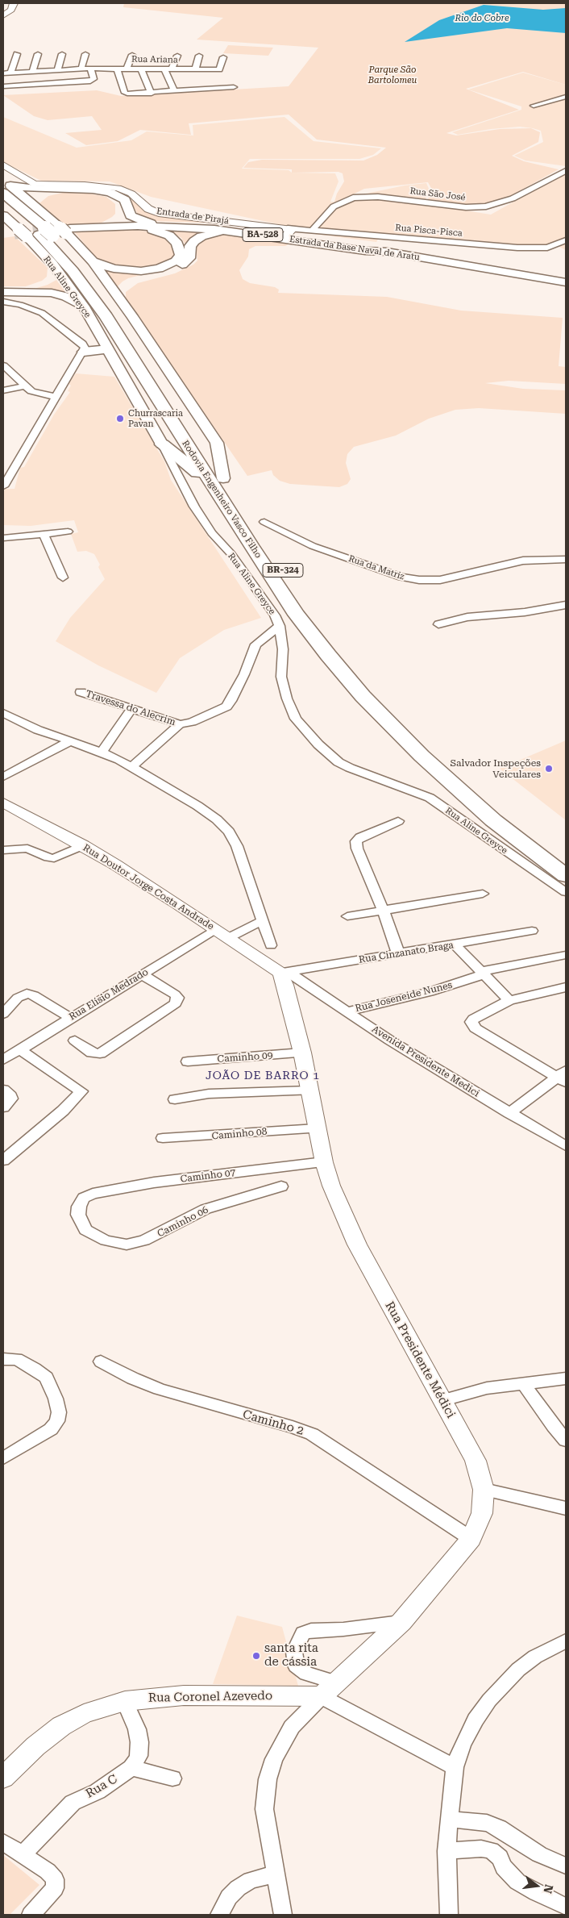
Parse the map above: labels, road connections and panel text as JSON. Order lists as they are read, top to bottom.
{
  "streets": {
    "highway": ["Rodovia Engenheiro Vasco Filho", "BR-324"],
    "main road": [
      "Entrada de Pirajá",
      "BA-528",
      "Estrada da Base Naval de Aratu",
      "Rua Aline Greyce",
      "Rua Doutor Jorge Costa Andrade",
      "Rua Presidente Médici",
      "Rua Coronel Azevedo"
    ],
    "street": [
      "Rua Ariana",
      "Rua São José",
      "Rua Pisca-Pisca",
      "Rua da Matriz",
      "Travessa do Alecrim",
      "Rua Cinzanato Braga",
      "Rua Elísio Medrado",
      "Rua Joseneide Nunes",
      "Caminho 09",
      "Avenida Presidente Medici",
      "Caminho 08",
      "Caminho 07",
      "Caminho 06",
      "Caminho 2",
      "Rua C"
    ]
  },
  "crossings": [
    ["Rua São José", "Rua Pisca-Pisca"],
    ["Entrada de Pirajá", "Rua Pisca-Pisca"],
    ["Entrada de Pirajá", "Estrada da Base Naval de Aratu"],
    ["Rua Pisca-Pisca", "Estrada da Base Naval de Aratu"],
    ["Estrada da Base Naval de Aratu", "Rua Aline Greyce"],
    ["Estrada da Base Naval de Aratu", "Rodovia Engenheiro Vasco Filho"],
    ["Rua Aline Greyce", "Rodovia Engenheiro Vasco Filho"],
    ["Rua Doutor Jorge Costa Andrade", "Rua Cinzanato Braga"],
    ["Rua Doutor Jorge Costa Andrade", "Rua Elísio Medrado"],
    ["Rua Doutor Jorge Costa Andrade", "Avenida Presidente Medici"],
    ["Rua Doutor Jorge Costa Andrade", "Rua Presidente Médici"],
    ["Rua Cinzanato Braga", "Avenida Presidente Medici"],
    ["Rua Cinzanato Braga", "Rua Presidente Médici"],
    ["Rua Joseneide Nunes", "Avenida Presidente Medici"],
    ["Caminho 09", "Rua Presidente Médici"],
    ["Avenida Presidente Medici", "Rua Presidente Médici"],
    ["Caminho 08", "Rua Presidente Médici"],
    ["Caminho 07", "Caminho 06"],
    ["Caminho 07", "Rua Presidente Médici"],
    ["Rua Presidente Médici", "Caminho 2"],
    ["Rua Presidente Médici", "Rua Coronel Azevedo"]
  ],
  "districts": ["JOÃO DE BARRO 1"],
  "water": ["Rio do Cobre"],
  "parks": ["Parque São Bartolomeu"],
  "places": ["Churrascaria Pavan", "Salvador Inspeções Veiculares", "santa rita de cássia"],
  "north": "right"
}
